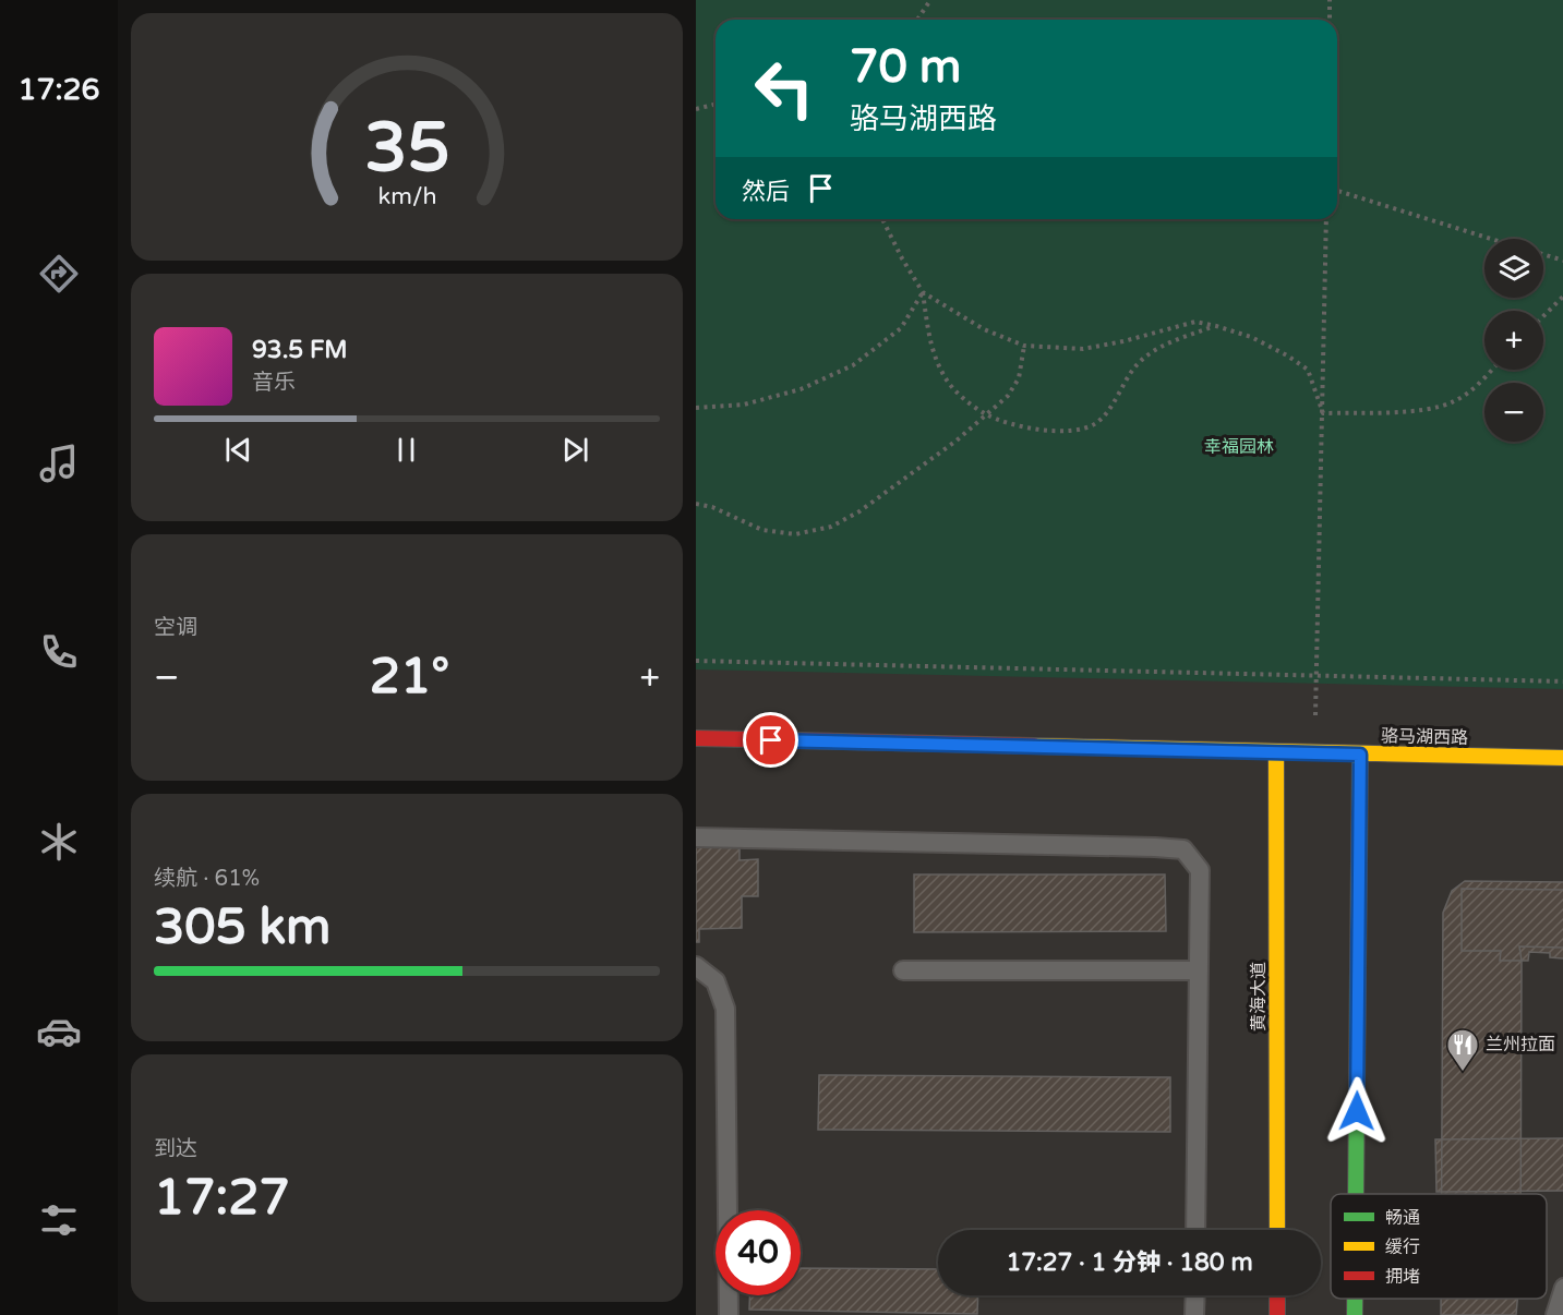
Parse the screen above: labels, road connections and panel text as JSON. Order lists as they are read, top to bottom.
{
  "streets": {
    "street": ["骆马湖西路", "黄海大道"]
  },
  "crossings": [
    ["骆马湖西路", "黄海大道"]
  ],
  "parks": ["幸福园林"],
  "places": {
    "restaurant": ["兰州拉面"]
  },
  "legend": ["畅通", "缓行", "拥堵"],
  "page": {
    "tabs": "17:26",
    "turn": ["70 m", "骆马湖西路"],
    "then": "然后",
    "map_buttons": ["+", "−"],
    "song": ["93.5 FM", "音乐"],
    "tile": [
      "空调",
      ["续航 · 61%", "305 km"],
      ["到达", "17:27"]
    ],
    "heat": ["−", "21°", "+"],
    "limit": "40",
    "trip": "17:27 · 1 分钟 · 180 m",
    "gauge": ["35", "km/h"]
  }
}
